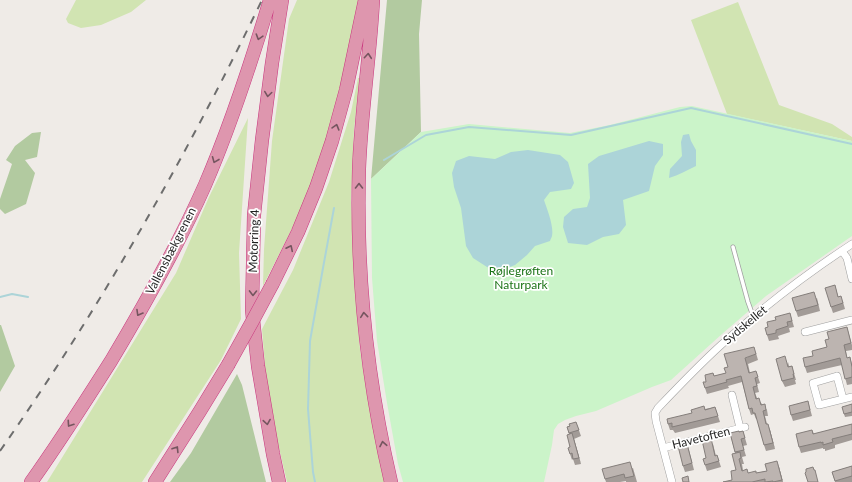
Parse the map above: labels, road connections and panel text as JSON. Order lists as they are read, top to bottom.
{
  "streets": {
    "highway": ["Motorring 4", "Vallensbækgrenen"],
    "street": ["Sydskellet", "Havetoften"]
  },
  "crossings": [
    ["Sydskellet", "Havetoften"]
  ],
  "parks": ["Røjlegrøften Naturpark"]
}
